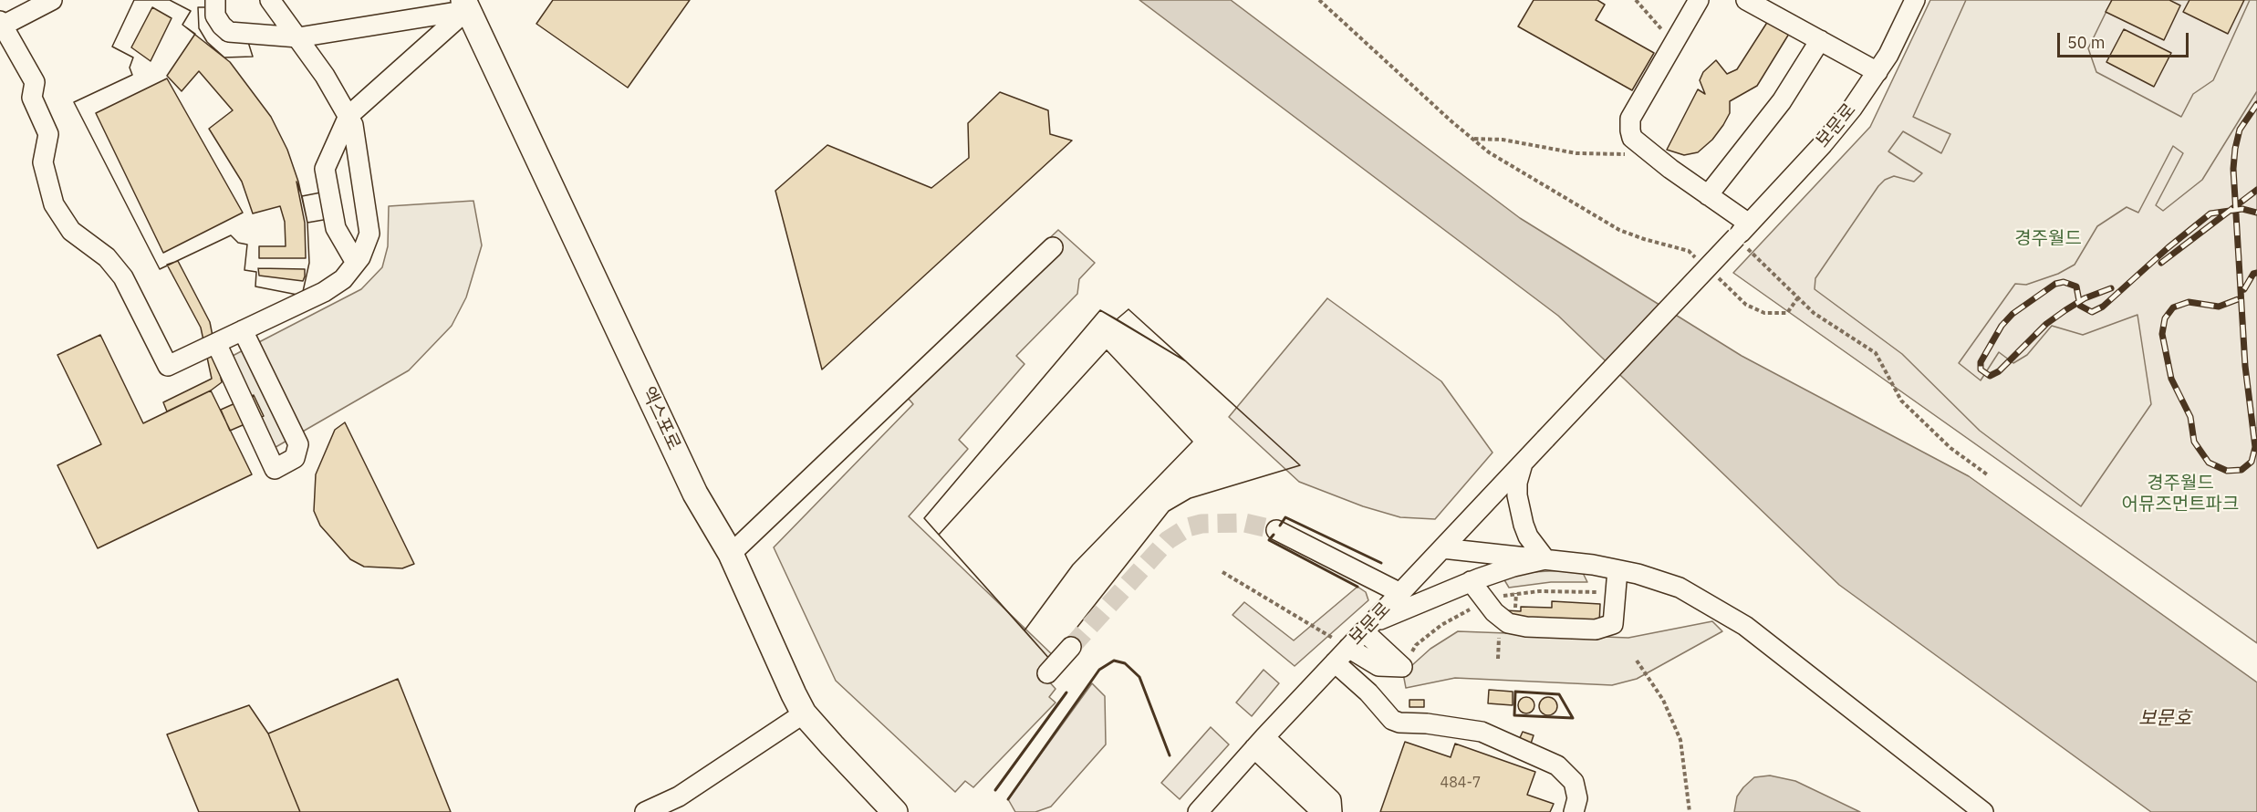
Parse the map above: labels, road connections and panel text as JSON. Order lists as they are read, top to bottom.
{
  "streets": {
    "main road": ["엑스포로"],
    "street": ["보문로"]
  },
  "water": ["보문호"],
  "parks": ["경주월드", "경주월드 어뮤즈먼트파크"],
  "house_numbers": ["484-7"],
  "scale_bar": "50 m"
}
